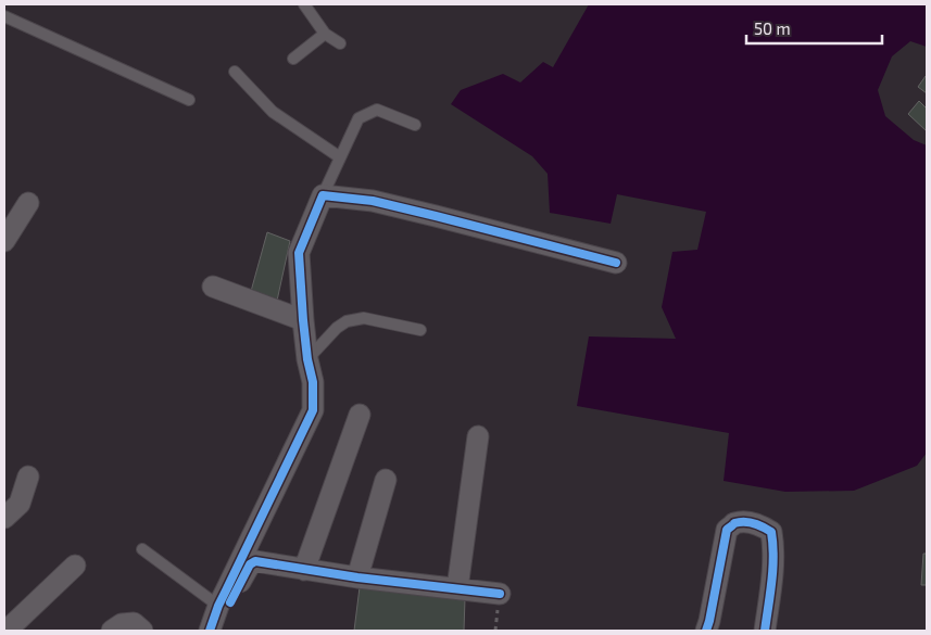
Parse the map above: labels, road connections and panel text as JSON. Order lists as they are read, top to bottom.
{
  "scale_bar": "50 m"
}
